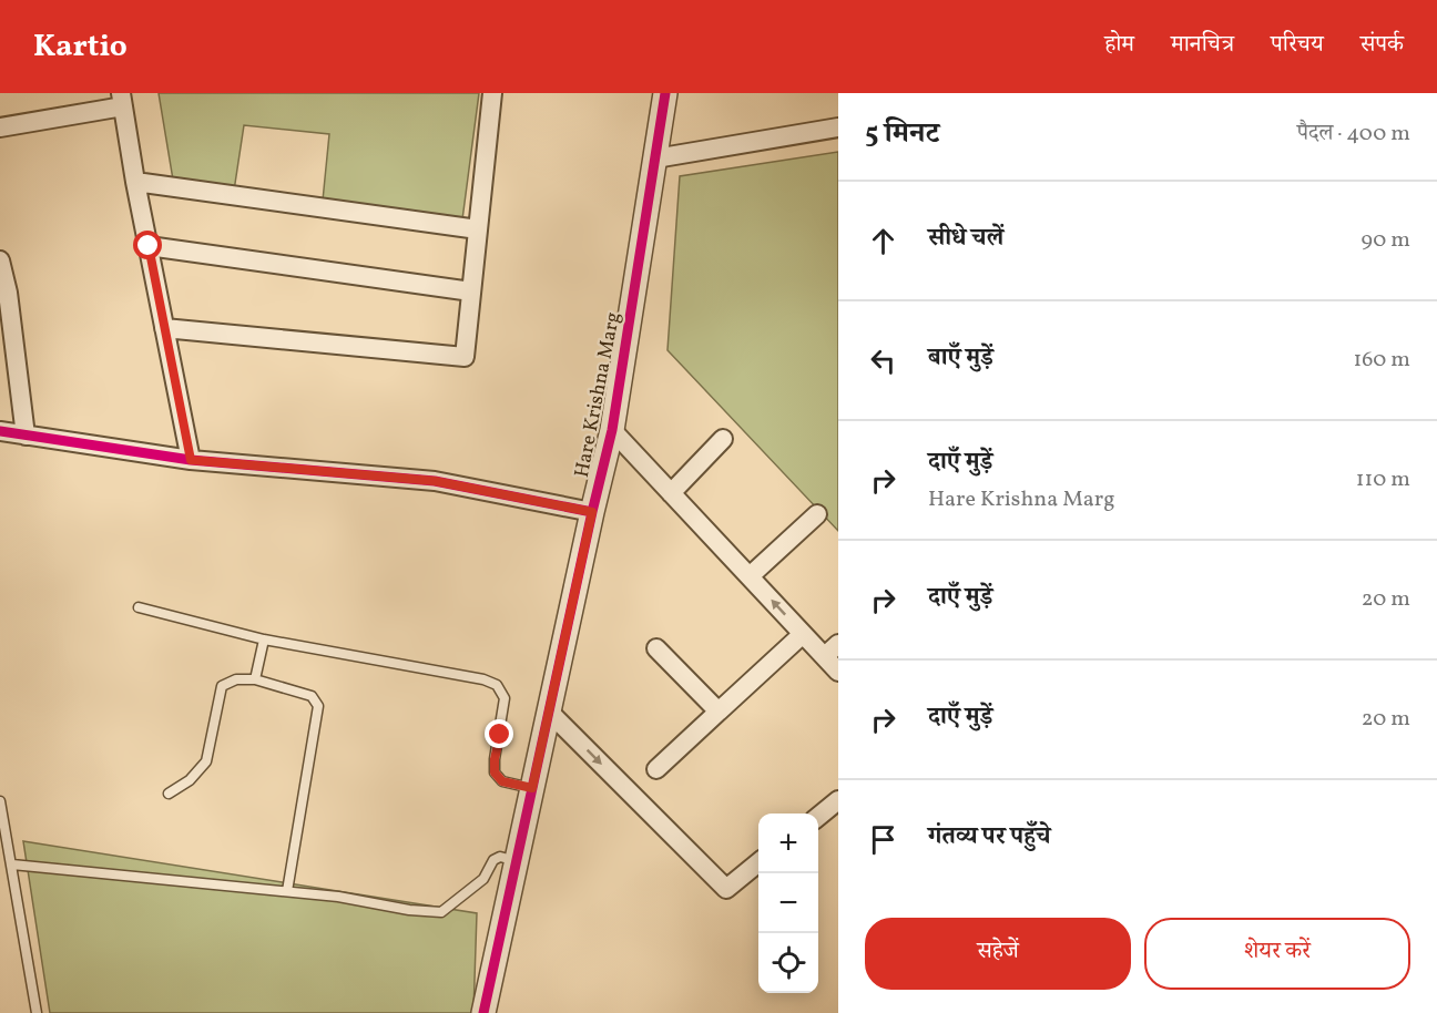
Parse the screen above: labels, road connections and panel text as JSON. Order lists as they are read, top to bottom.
{
  "streets": {
    "street": ["Hare Krishna Marg"]
  },
  "page": {
    "header": "Kartio",
    "nav": [
      "होम",
      "मानचित्र",
      "परिचय",
      "संपर्क"
    ],
    "heading": ["5 मिनट", "पैदल · 400 m"],
    "list": [
      ["सीधे चलें", "90 m"],
      ["बाएँ मुड़ें", "160 m"],
      ["दाएँ मुड़ें", "Hare Krishna Marg", "110 m"],
      ["दाएँ मुड़ें", "20 m"],
      ["दाएँ मुड़ें", "20 m"],
      "गंतव्य पर पहुँचे"
    ],
    "map_buttons": ["+", "−"],
    "buttons": ["सहेजें", "शेयर करें"]
  }
}
